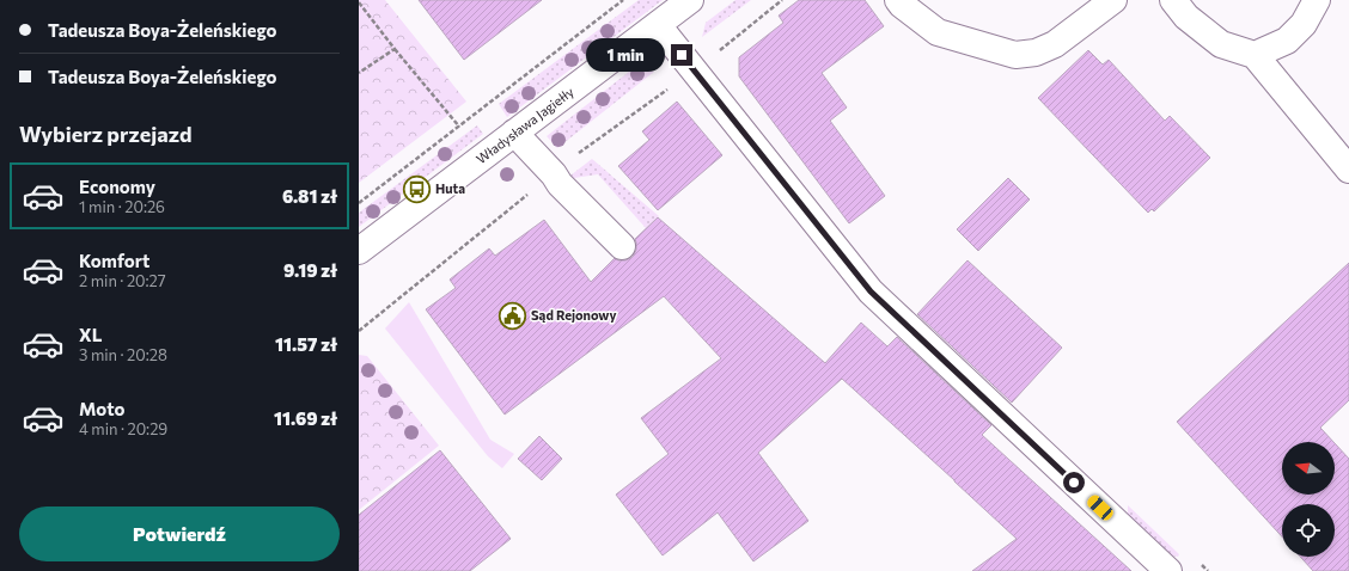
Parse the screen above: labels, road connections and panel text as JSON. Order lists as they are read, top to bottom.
{
  "streets": {
    "street": ["Władysława Jagiełły"]
  },
  "places": {
    "bus stop": ["Huta"],
    "public building": ["Sąd Rejonowy"]
  },
  "north": "left",
  "page": {
    "banner": ["Tadeusza Boya-Żeleńskiego", "Tadeusza Boya-Żeleńskiego"],
    "bubble": "1 min",
    "heading": "Wybierz przejazd",
    "list": [
      {
        "name": "Economy",
        "note": "1 min · 20:26",
        "value": "6.81 zł"
      },
      {
        "name": "Komfort",
        "note": "2 min · 20:27",
        "value": "9.19 zł"
      },
      {
        "name": "XL",
        "note": "3 min · 20:28",
        "value": "11.57 zł"
      },
      {
        "name": "Moto",
        "note": "4 min · 20:29",
        "value": "11.69 zł"
      }
    ],
    "buttons": "Potwierdź"
  }
}
